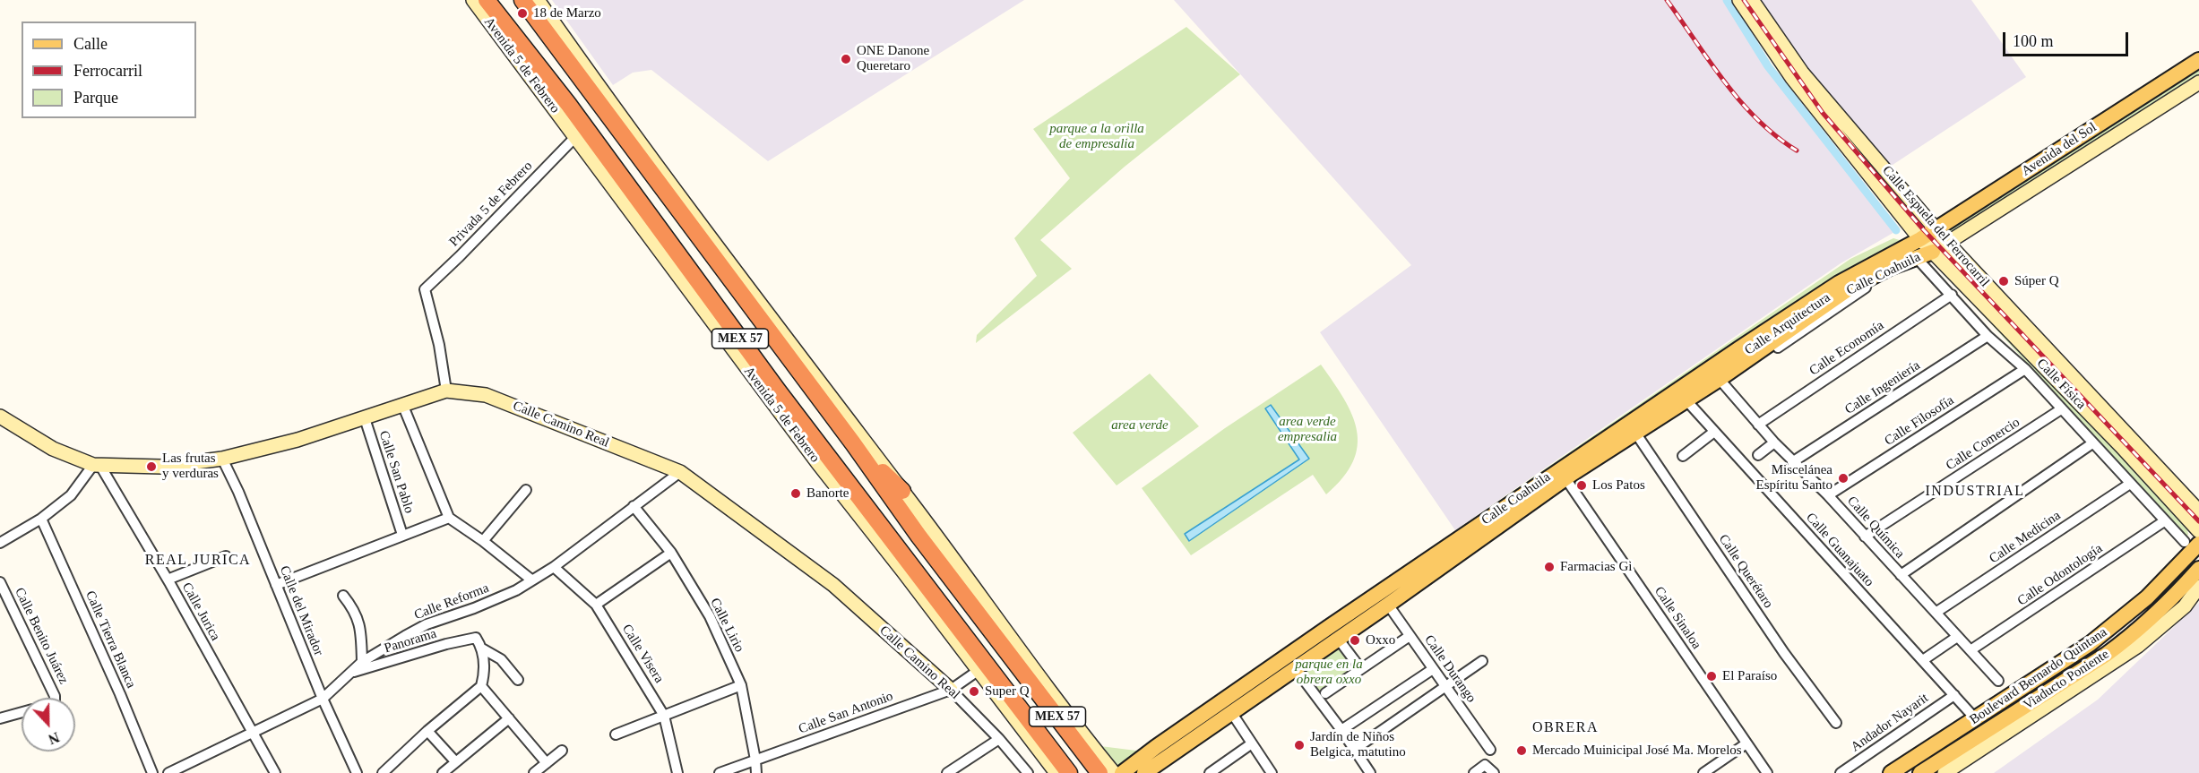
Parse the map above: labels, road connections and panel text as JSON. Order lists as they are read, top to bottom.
{
  "streets": {
    "highway": ["Avenida 5 de Febrero", "MEX 57"],
    "main road": [
      "Avenida del Sol",
      "Calle Coahuila",
      "Boulevard Bernardo Quintana",
      "Viaducto Poniente"
    ],
    "street": [
      "Privada 5 de Febrero",
      "Calle Espuela del Ferrocarril",
      "Calle Economía",
      "Calle Física",
      "Calle Ingeniería",
      "Calle Filosofía",
      "Calle Camino Real",
      "Calle Comercio",
      "Calle San Pablo",
      "Calle Química",
      "Calle Medicina",
      "Calle Guanajuato",
      "Calle Querétaro",
      "Calle Odontología",
      "Calle Reforma",
      "Calle del Mirador",
      "Calle Jurica",
      "Calle Sinaloa",
      "Calle Lirio",
      "Calle Benito Juárez",
      "Calle Tierra Blanca",
      "Panorama",
      "Calle Visera",
      "Calle Durango",
      "Calle San Antonio",
      "Andador Nayarit"
    ]
  },
  "crossings": [
    ["Avenida 5 de Febrero", "Privada 5 de Febrero"],
    ["Avenida 5 de Febrero", "Calle San Antonio"],
    ["Avenida del Sol", "Calle Espuela del Ferrocarril"],
    ["Avenida del Sol", "Calle Coahuila"],
    ["Avenida del Sol", "Calle Física"],
    ["Privada 5 de Febrero", "Calle Camino Real"],
    ["Calle Espuela del Ferrocarril", "Calle Coahuila"],
    ["Calle Espuela del Ferrocarril", "Calle Física"],
    ["Calle Coahuila", "Calle Física"],
    ["Calle Coahuila", "Calle Química"],
    ["Calle Coahuila", "Calle Guanajuato"],
    ["Calle Coahuila", "Calle Querétaro"],
    ["Calle Coahuila", "Calle Sinaloa"],
    ["Calle Coahuila", "Calle Durango"],
    ["Calle Economía", "Calle Física"],
    ["Calle Economía", "Calle Química"],
    ["Calle Física", "Calle Ingeniería"],
    ["Calle Física", "Calle Filosofía"],
    ["Calle Física", "Calle Comercio"],
    ["Calle Física", "Calle Medicina"],
    ["Calle Física", "Calle Odontología"],
    ["Calle Física", "Boulevard Bernardo Quintana"],
    ["Calle Ingeniería", "Calle Química"],
    ["Calle Filosofía", "Calle Química"],
    ["Calle Camino Real", "Calle San Pablo"],
    ["Calle Camino Real", "Calle Reforma"],
    ["Calle Camino Real", "Calle del Mirador"],
    ["Calle Camino Real", "Calle Jurica"],
    ["Calle Camino Real", "Calle San Antonio"],
    ["Calle Comercio", "Calle Química"],
    ["Calle Química", "Calle Medicina"],
    ["Calle Química", "Calle Odontología"],
    ["Calle Guanajuato", "Boulevard Bernardo Quintana"],
    ["Calle Guanajuato", "Andador Nayarit"],
    ["Calle Reforma", "Calle del Mirador"],
    ["Calle Reforma", "Calle Jurica"],
    ["Calle Reforma", "Calle Lirio"],
    ["Calle Reforma", "Panorama"],
    ["Calle Reforma", "Calle Visera"],
    ["Calle Lirio", "Calle San Antonio"]
  ],
  "districts": ["INDUSTRIAL", "REAL JURICA", "OBRERA"],
  "parks": [
    "parque a la orilla de empresalia",
    "area verde empresalia",
    "area verde",
    "parque en la obrera oxxo"
  ],
  "places": [
    "18 de Marzo",
    "ONE Danone Queretaro",
    "Súper Q",
    "Las frutas y verduras",
    "Miscelánea Espíritu Santo",
    "Los Patos",
    "Banorte",
    "Farmacias Gi",
    "Oxxo",
    "El Paraíso",
    "Super Q",
    "Jardín de Niños Belgica, matutino",
    "Mercado Muinicipal José Ma. Morelos"
  ],
  "legend": ["Calle", "Ferrocarril", "Parque"],
  "scale_bar": "100 m",
  "north": "bottom"
}
